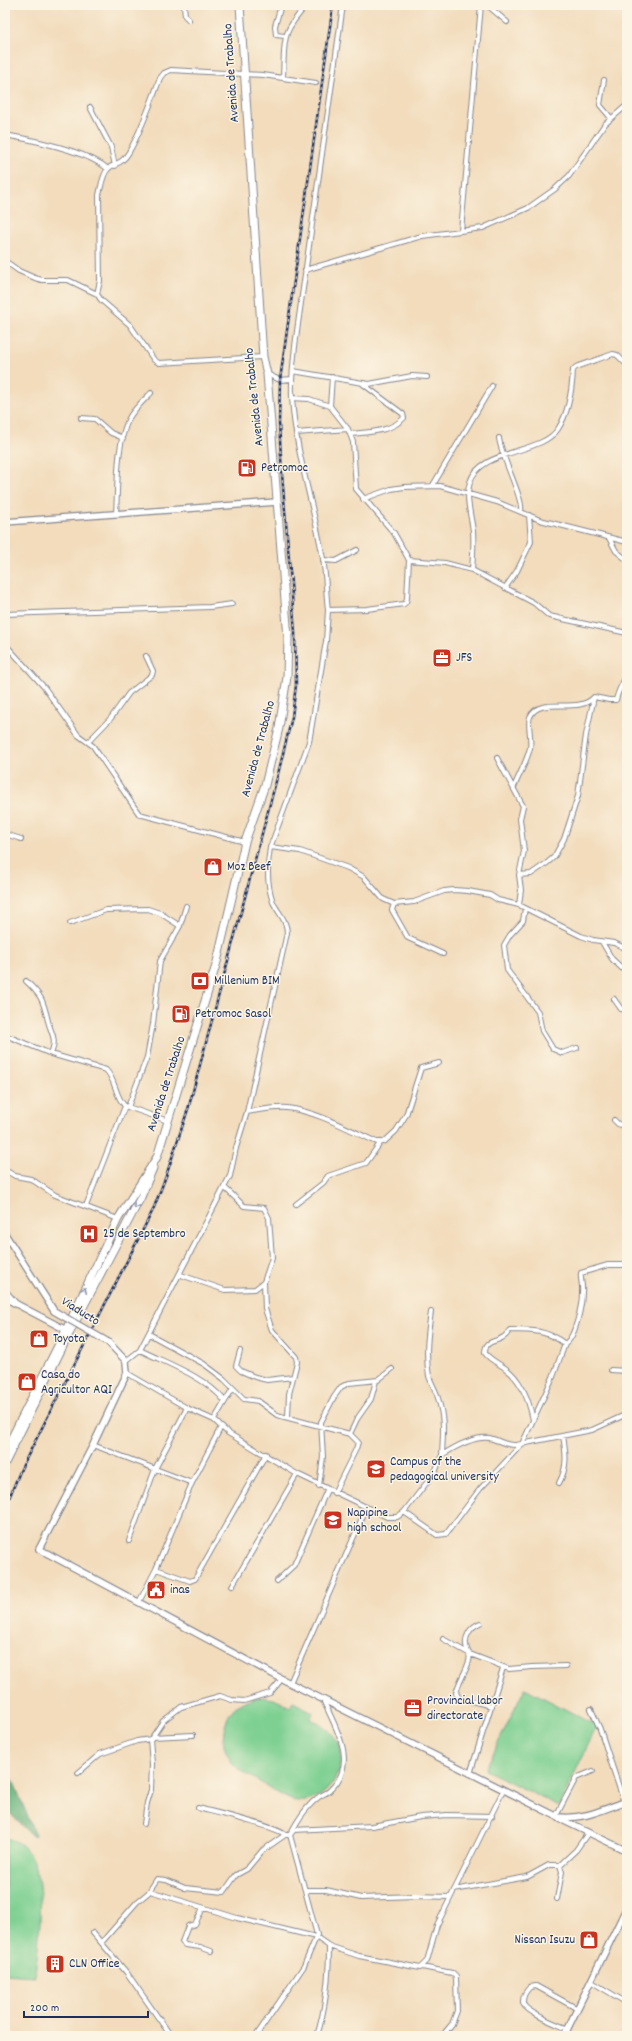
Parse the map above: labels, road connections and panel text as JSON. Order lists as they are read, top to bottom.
{
  "streets": {
    "highway": ["Avenida de Trabalho"],
    "street": ["Viaducto"]
  },
  "crossings": [
    ["Avenida de Trabalho", "Viaducto"]
  ],
  "places": {
    "fuel station": ["Petromoc", "Petromoc Sasol"],
    "office": ["JFS", "Provincial labor directorate"],
    "shop": [
      "Moz Beef",
      "Toyota",
      "Casa do Agricultor AQI",
      "Nissan Isuzu"
    ],
    "bank": ["Millenium BIM"],
    "hospital": ["25 de Septembro"],
    "school or university": ["Campus of the pedagogical university", "Napipine high school"],
    "public building": ["inas"],
    "building": ["CLN Office"]
  },
  "scale_bar": "200 m"
}
